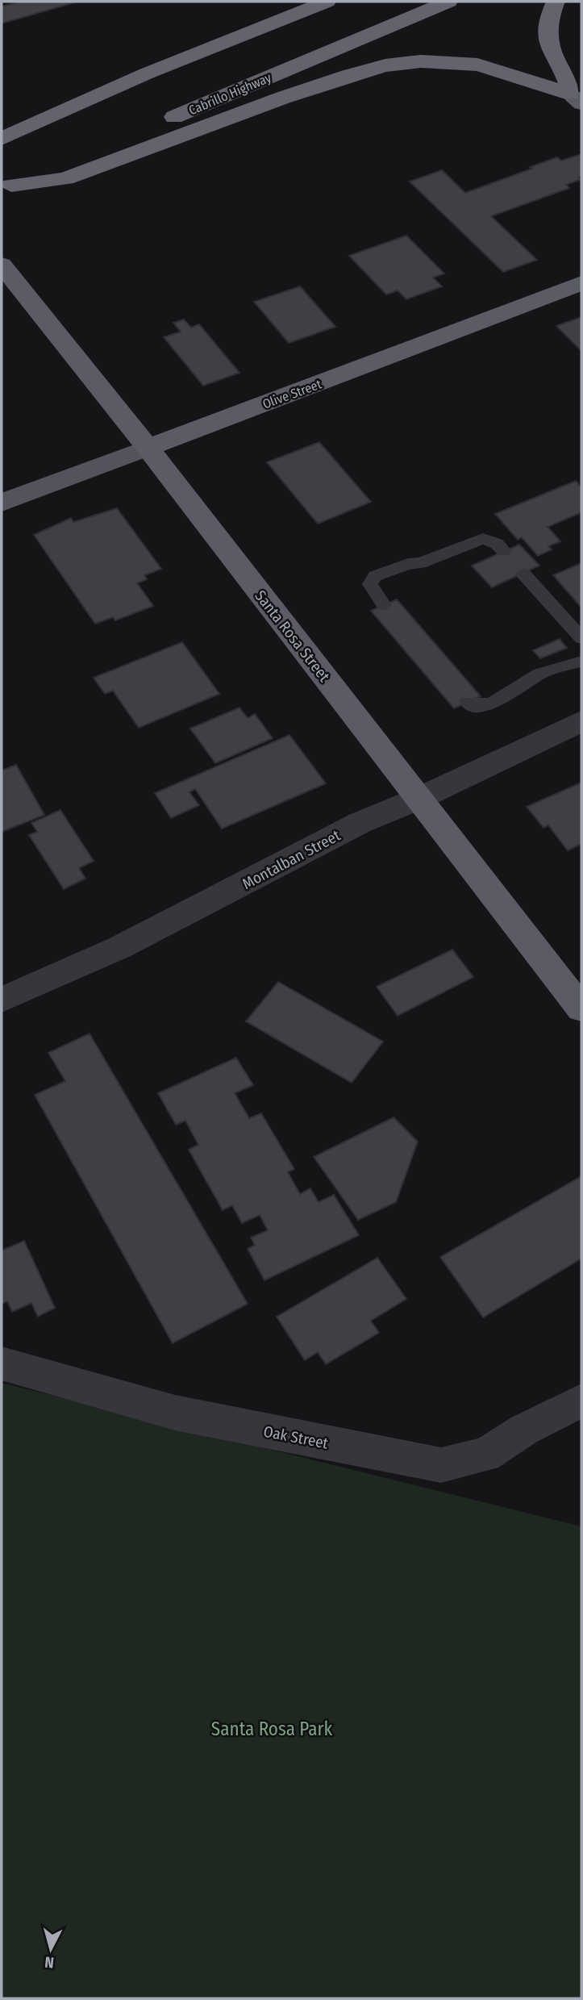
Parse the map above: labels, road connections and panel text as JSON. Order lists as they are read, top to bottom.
{
  "streets": {
    "highway": ["Cabrillo Highway", "Olive Street", "Santa Rosa Street"],
    "street": ["Montalban Street", "Oak Street"]
  },
  "crossings": [
    ["Olive Street", "Santa Rosa Street"],
    ["Santa Rosa Street", "Montalban Street"]
  ],
  "parks": ["Santa Rosa Park"],
  "north": "bottom"
}
